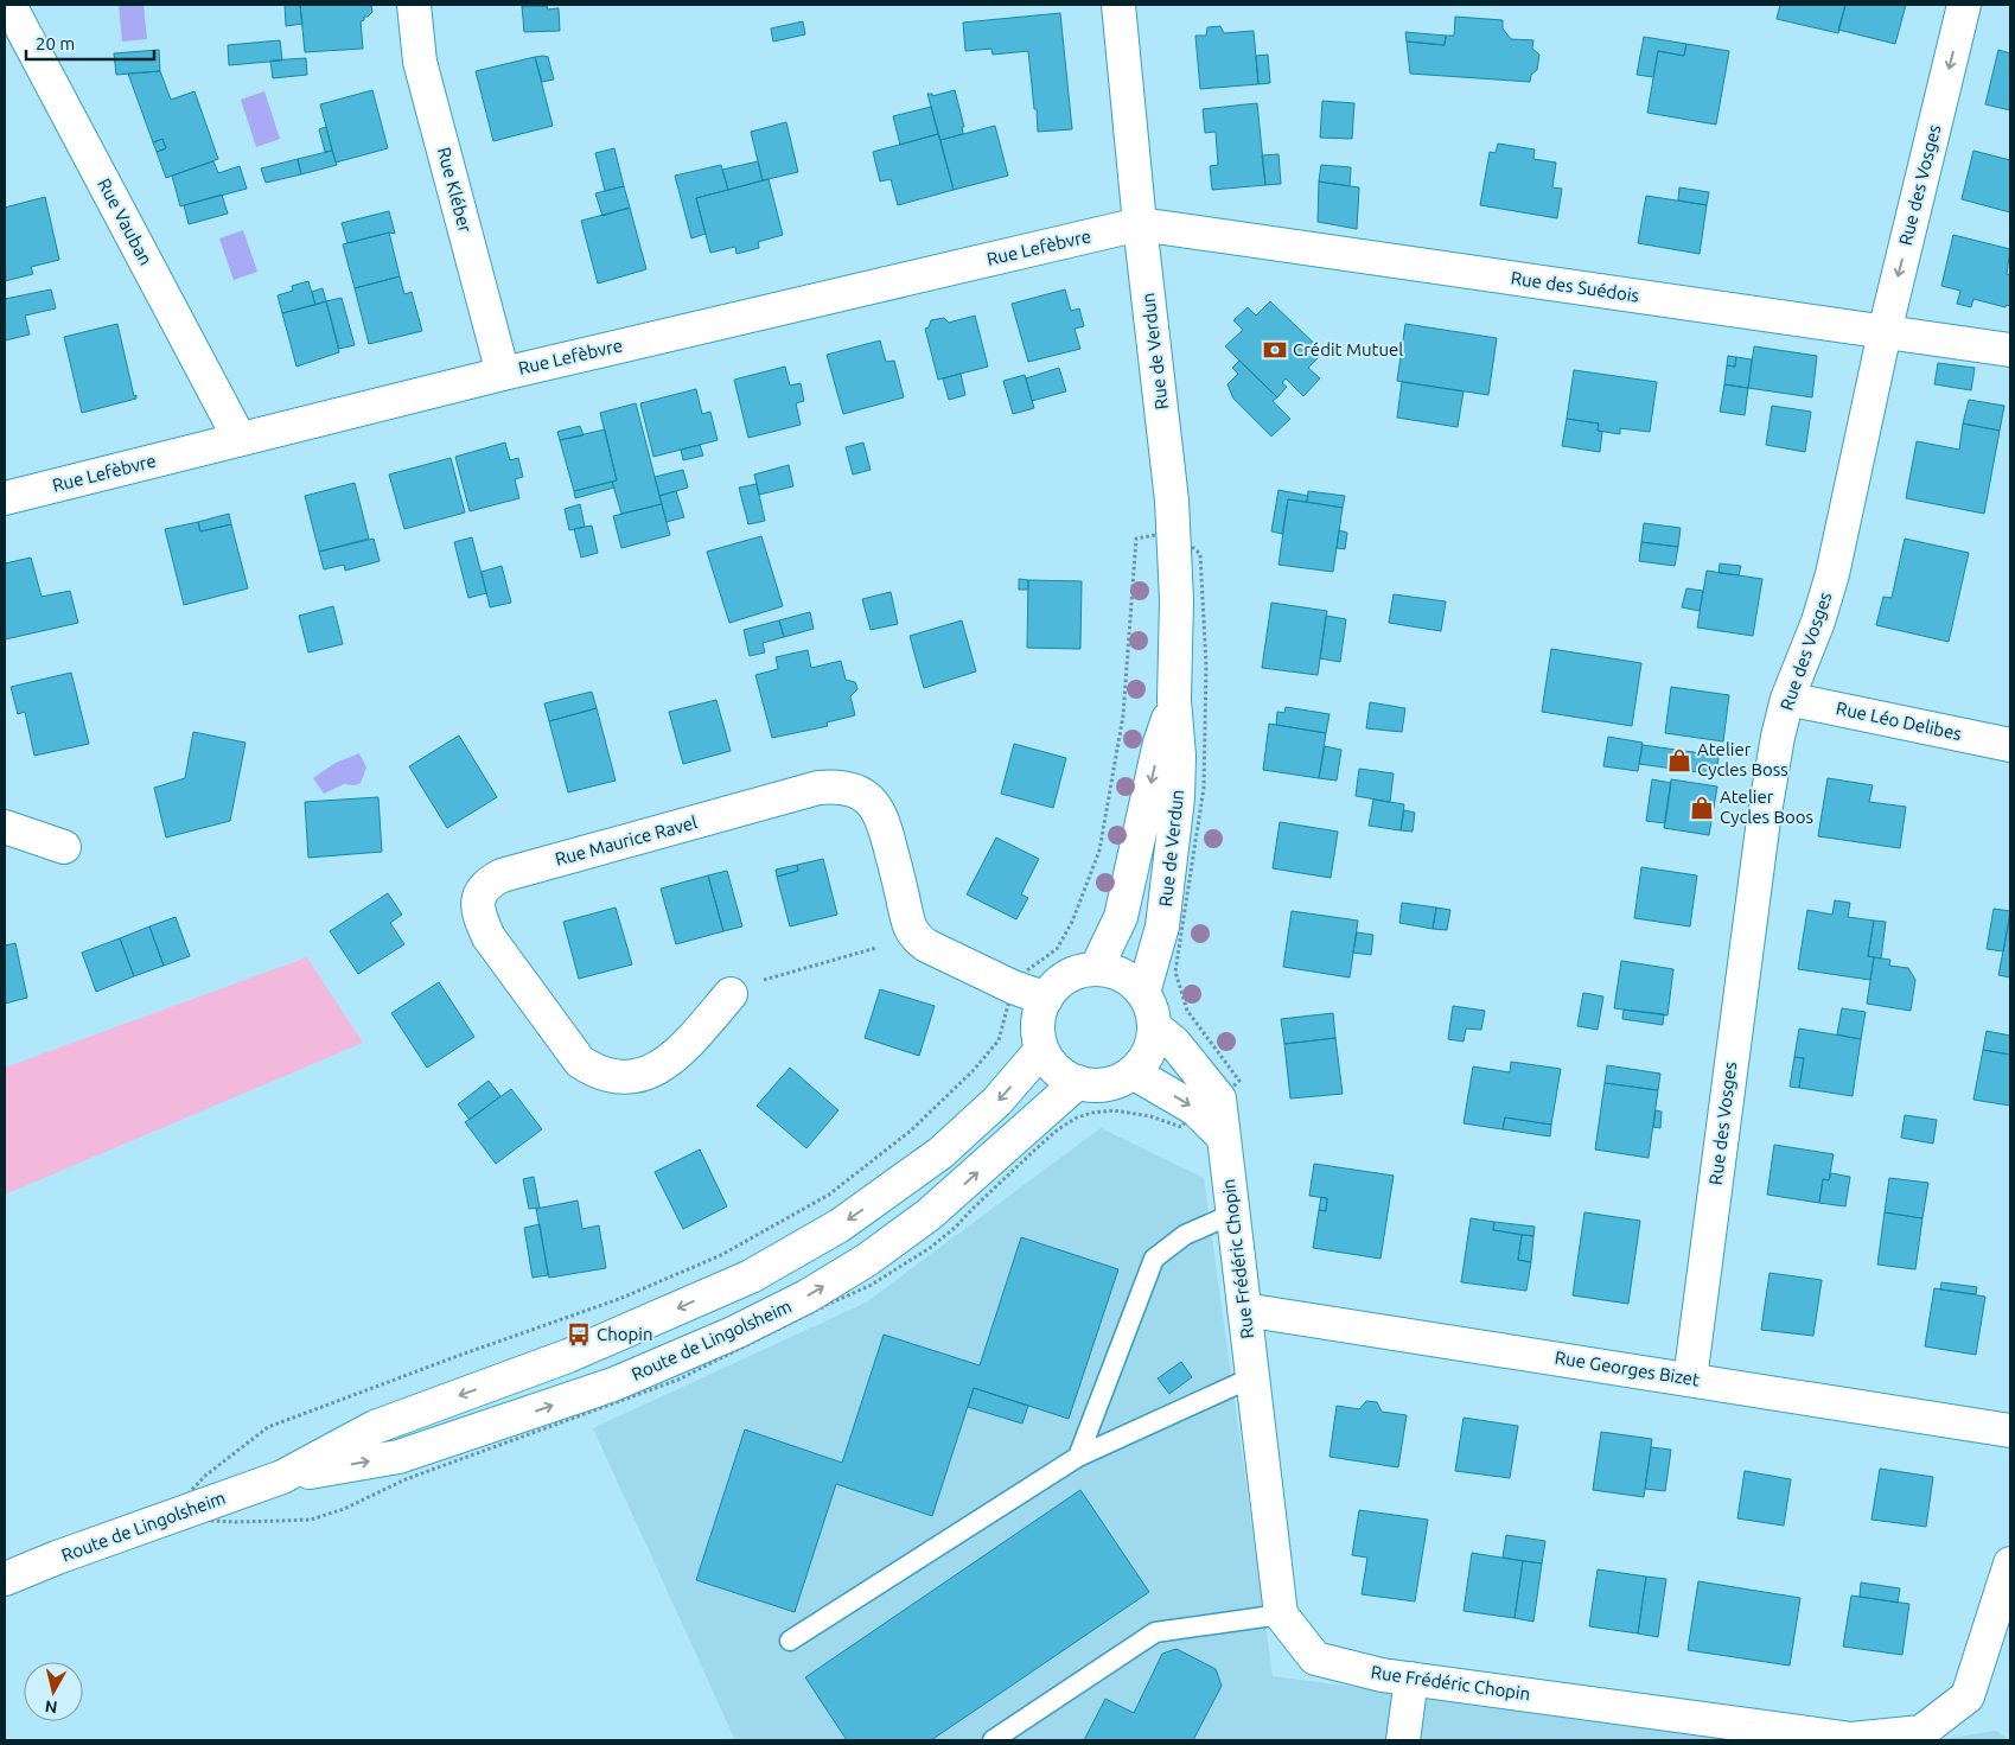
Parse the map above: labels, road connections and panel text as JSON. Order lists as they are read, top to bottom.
{
  "streets": {
    "street": [
      "Rue des Vosges",
      "Rue Kléber",
      "Rue Vauban",
      "Rue Lefèbvre",
      "Rue des Suédois",
      "Rue de Verdun",
      "Rue Léo Delibes",
      "Rue Maurice Ravel",
      "Rue Frédéric Chopin",
      "Route de Lingolsheim",
      "Rue Georges Bizet"
    ]
  },
  "crossings": [
    ["Rue des Vosges", "Rue des Suédois"],
    ["Rue des Vosges", "Rue Léo Delibes"],
    ["Rue des Vosges", "Rue Georges Bizet"],
    ["Rue Kléber", "Rue Lefèbvre"],
    ["Rue Vauban", "Rue Lefèbvre"],
    ["Rue Lefèbvre", "Rue des Suédois"],
    ["Rue Lefèbvre", "Rue de Verdun"],
    ["Rue des Suédois", "Rue de Verdun"],
    ["Rue de Verdun", "Rue Frédéric Chopin"],
    ["Rue de Verdun", "Route de Lingolsheim"],
    ["Rue Frédéric Chopin", "Route de Lingolsheim"],
    ["Rue Frédéric Chopin", "Rue Georges Bizet"]
  ],
  "places": {
    "bank": ["Crédit Mutuel"],
    "shop": ["Atelier Cycles Boss", "Atelier Cycles Boos"],
    "bus stop": ["Chopin"]
  },
  "scale_bar": "20 m",
  "north": "bottom"
}
